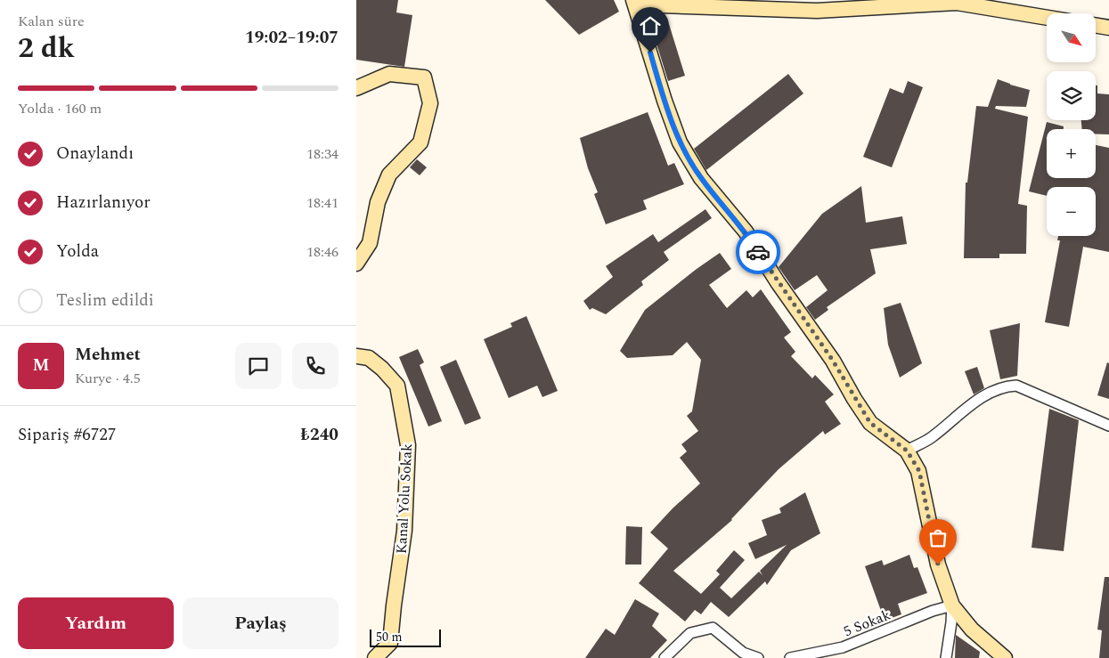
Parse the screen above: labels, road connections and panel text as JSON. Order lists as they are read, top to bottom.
{
  "streets": {
    "street": ["Kanal Yolu Sokak", "5 Sokak"]
  },
  "scale_bar": "50 m",
  "north": "bottom right",
  "page": {
    "heading": ["2 dk", "Kalan süre", "19:02–19:07"],
    "panel": [
      "Mehmet",
      "Kurye · 4.5",
      "Sipariş #6727",
      "₺240"
    ],
    "map_buttons": ["+", "−"],
    "bar": "Yolda · 160 m",
    "list": [
      ["Onaylandı", "18:34"],
      ["Hazırlanıyor", "18:41"],
      ["Yolda", "18:46"],
      "Teslim edildi"
    ],
    "round": "M",
    "buttons": ["Yardım", "Paylaş"],
    "scale": "50 m"
  }
}
